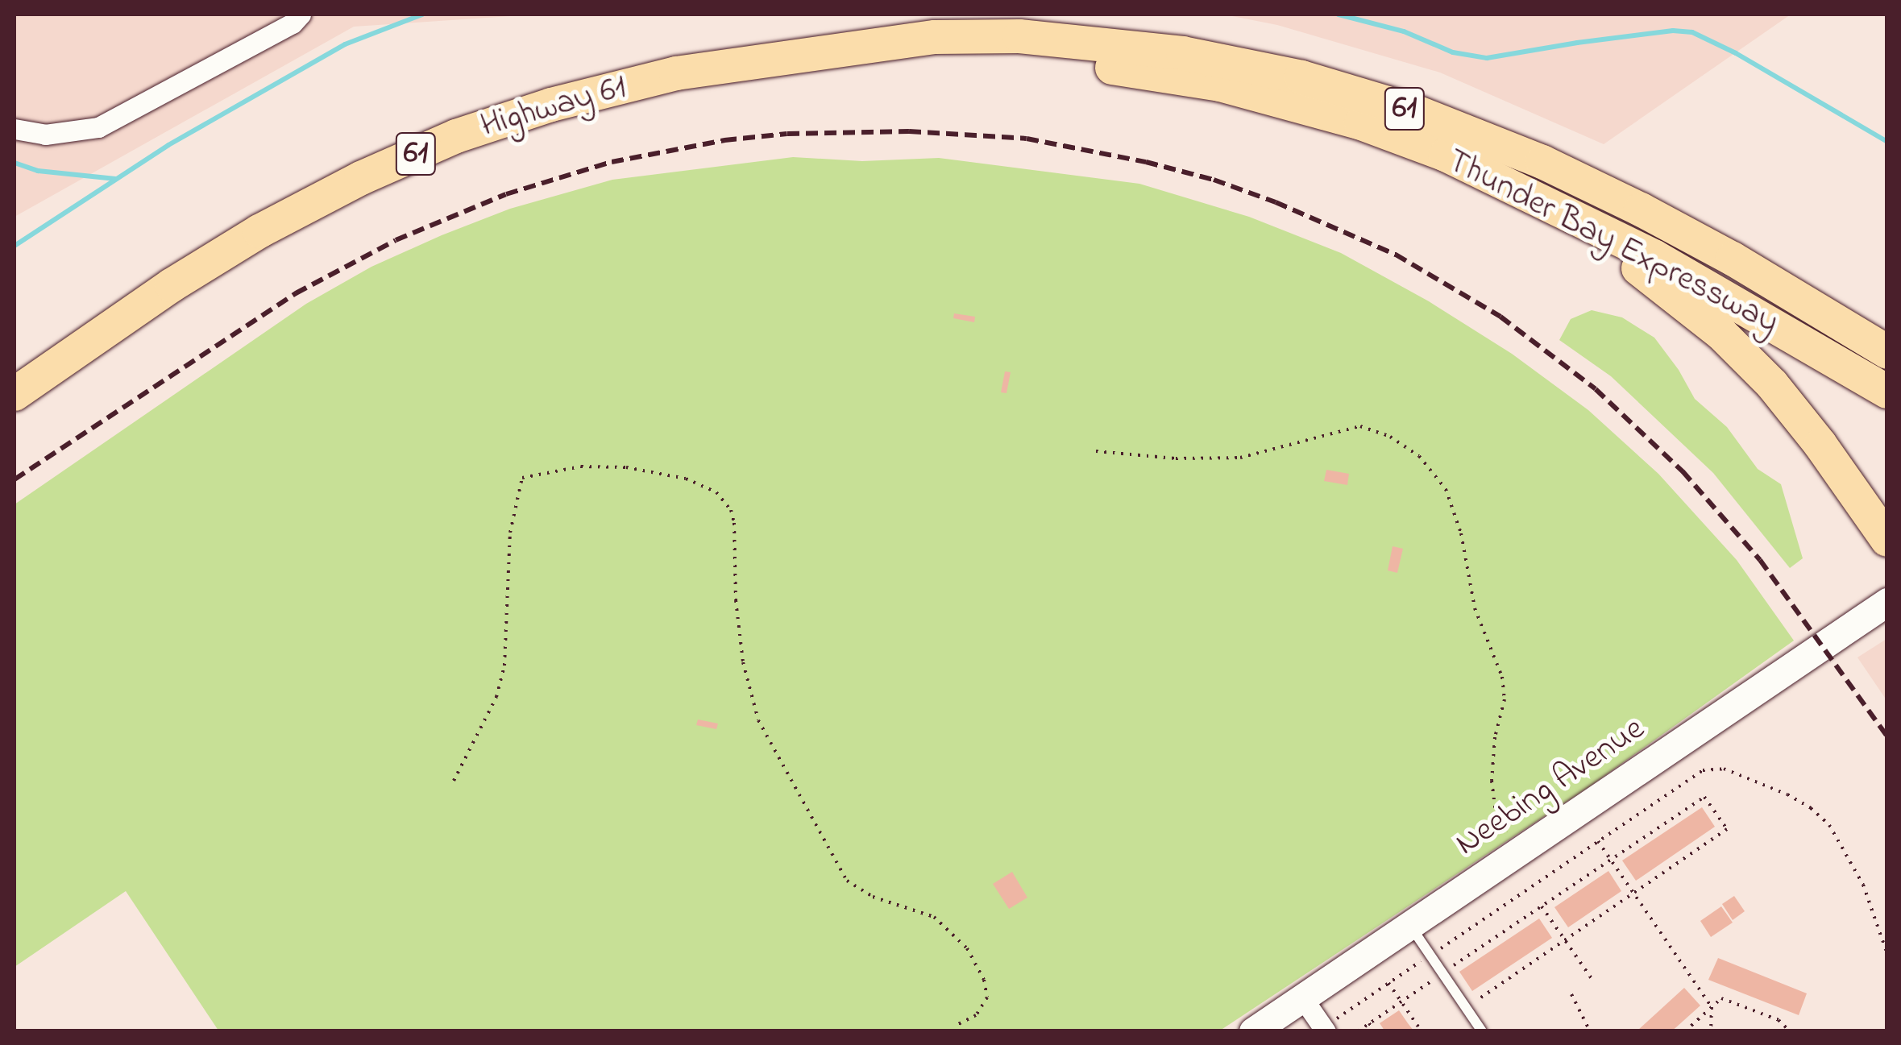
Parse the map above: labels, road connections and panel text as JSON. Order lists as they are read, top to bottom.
{
  "streets": {
    "highway": ["Highway 61", "61", "Thunder Bay Expressway"],
    "main road": ["Neebing Avenue"]
  },
  "crossings": [
    ["Highway 61", "Thunder Bay Expressway"]
  ]
}
